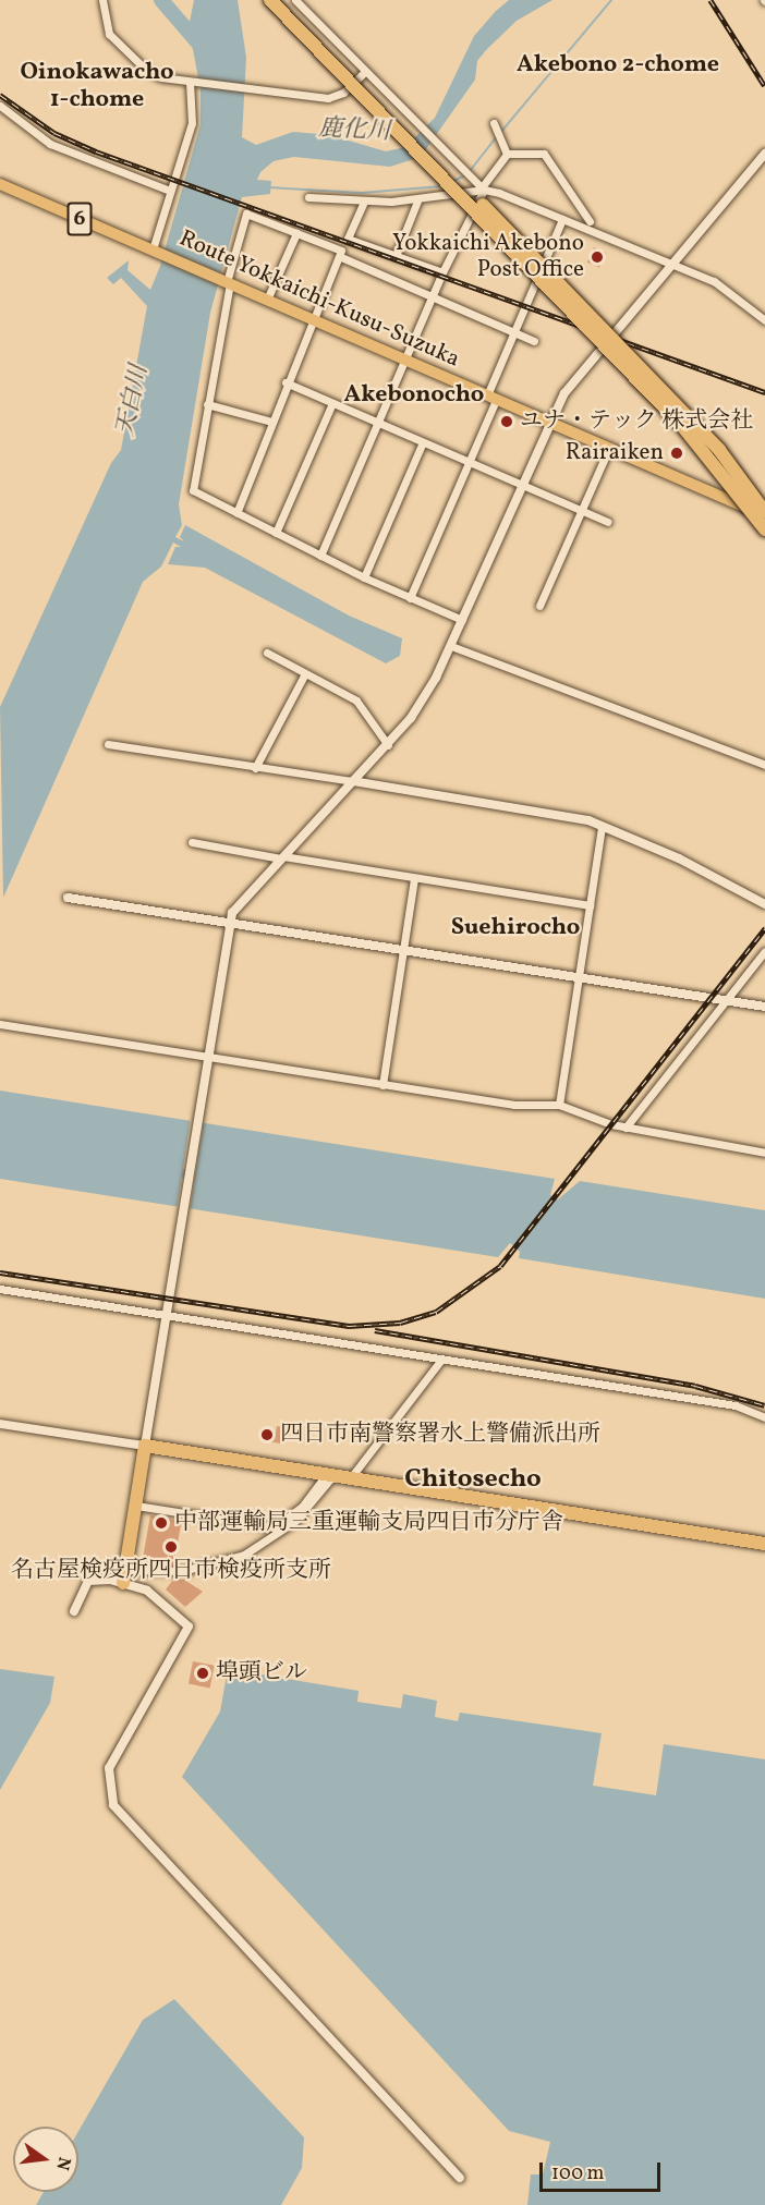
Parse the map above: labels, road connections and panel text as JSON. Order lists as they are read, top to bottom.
{
  "streets": {
    "main road": ["6", "Route Yokkaichi-Kusu-Suzuka"]
  },
  "districts": [
    "Akebono 2-chome",
    "Oinokawacho 1-chome",
    "Akebonocho",
    "Suehirocho",
    "Chitosecho"
  ],
  "water": ["鹿化川", "天白川"],
  "places": [
    "Yokkaichi Akebono Post Office",
    "ユナ・テック 株式会社",
    "Rairaiken",
    "四日市南警察署水上警備派出所",
    "中部運輸局三重運輸支局四日市分庁舎",
    "名古屋検疫所四日市検疫所支所",
    "埠頭ビル"
  ],
  "scale_bar": "100 m",
  "north": "right"
}
